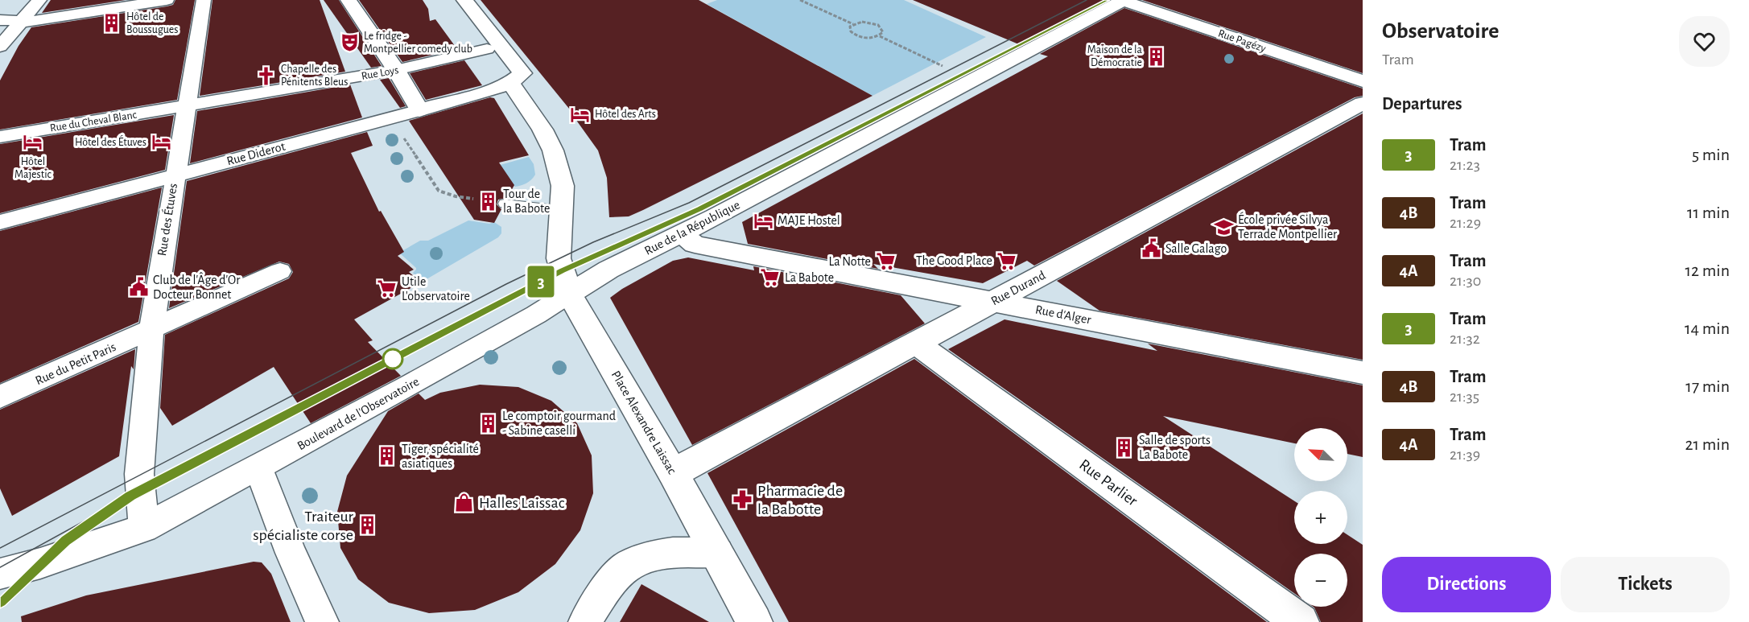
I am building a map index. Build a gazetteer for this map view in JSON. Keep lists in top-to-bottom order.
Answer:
{
  "streets": {
    "street": [
      "Rue Pagézy",
      "Rue Loys",
      "Rue du Cheval Blanc",
      "Rue Diderot",
      "Rue des Étuves",
      "Rue de la République",
      "Rue Durand",
      "Rue d'Alger",
      "Rue du Petit Paris",
      "Boulevard de l'Observatoire",
      "Place Alexandre Laissac",
      "Rue Parlier"
    ]
  },
  "crossings": [
    ["Rue Pagézy", "Rue de la République"],
    ["Rue Loys", "Rue du Cheval Blanc"],
    ["Rue Loys", "Rue des Étuves"],
    ["Rue du Cheval Blanc", "Rue des Étuves"],
    ["Rue Diderot", "Rue des Étuves"],
    ["Rue Diderot", "Place Alexandre Laissac"],
    ["Rue des Étuves", "Rue du Petit Paris"],
    ["Rue des Étuves", "Boulevard de l'Observatoire"],
    ["Rue de la République", "Rue d'Alger"],
    ["Rue de la République", "Boulevard de l'Observatoire"],
    ["Rue de la République", "Place Alexandre Laissac"],
    ["Rue Durand", "Rue d'Alger"],
    ["Rue Durand", "Place Alexandre Laissac"],
    ["Rue Durand", "Rue Parlier"],
    ["Boulevard de l'Observatoire", "Place Alexandre Laissac"]
  ],
  "places": {
    "building": [
      "Hôtel de Boussugues",
      "Maison de la Démocratie",
      "Tour de la Babote",
      "Le comptoir gourmand - Sabine caselli",
      "Salle de sports La Babote",
      "Tiger, spécialité asiatiques",
      "Traiteur spécialiste corse"
    ],
    "theatre": ["Le fridge - Montpellier comedy club"],
    "church": ["Chapelle des Pénitents Bleus"],
    "hotel": [
      "Hôtel des Arts",
      "Hôtel Majestic",
      "Hôtel des Étuves",
      "MAJE Hostel"
    ],
    "school or university": ["École privée Silvya Terrade Montpellier"],
    "public building": ["Salle Galago", "Club de l'Âge d'Or Docteur Bonnet"],
    "supermarket": [
      "The Good Place",
      "La Notte",
      "La Babote",
      "Utile L'observatoire"
    ],
    "pharmacy": ["Pharmacie de la Babotte"],
    "shop": ["Halles Laissac"]
  },
  "lines": ["tram line 3"],
  "north": "top left",
  "page": {
    "on_map": "3",
    "heading": [
      ["Observatoire", "Tram"],
      "Departures"
    ],
    "list": [
      {
        "mark": "3",
        "name": "Tram",
        "note": "21:23",
        "value": "5 min"
      },
      {
        "mark": "4B",
        "name": "Tram",
        "note": "21:29",
        "value": "11 min"
      },
      {
        "mark": "4A",
        "name": "Tram",
        "note": "21:30",
        "value": "12 min"
      },
      {
        "mark": "3",
        "name": "Tram",
        "note": "21:32",
        "value": "14 min"
      },
      {
        "mark": "4B",
        "name": "Tram",
        "note": "21:35",
        "value": "17 min"
      },
      {
        "mark": "4A",
        "name": "Tram",
        "note": "21:39",
        "value": "21 min"
      }
    ],
    "map_buttons": ["+", "−"],
    "buttons": ["Directions", "Tickets"]
  }
}
